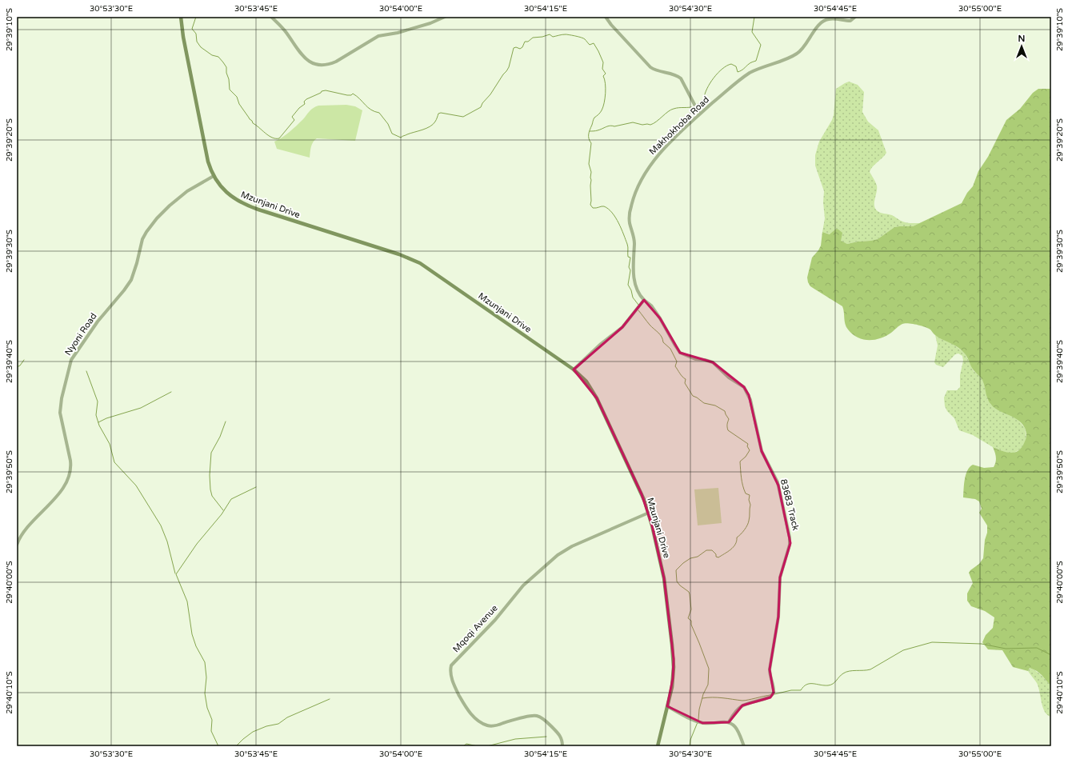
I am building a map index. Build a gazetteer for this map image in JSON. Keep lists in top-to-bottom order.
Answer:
{
  "streets": {
    "main road": ["Mzunjani Drive"],
    "street": [
      "Makhokhoba Road",
      "Nyoni Road",
      "83683 Track",
      "Mqoqi Avenue"
    ]
  },
  "crossings": [
    ["Makhokhoba Road", "83683 Track"],
    ["Mzunjani Drive", "Nyoni Road"],
    ["Mzunjani Drive", "Mqoqi Avenue"]
  ],
  "north": "top",
  "coordinates": [
    "30°53'30\"E",
    "30°53'45\"E",
    "30°54'00\"E",
    "30°54'15\"E",
    "30°54'30\"E",
    "30°54'45\"E",
    "30°55'00\"E",
    "29°39'10\"S",
    "29°39'20\"S",
    "29°39'30\"S",
    "29°39'40\"S",
    "29°39'50\"S",
    "29°40'00\"S",
    "29°40'10\"S"
  ]
}
